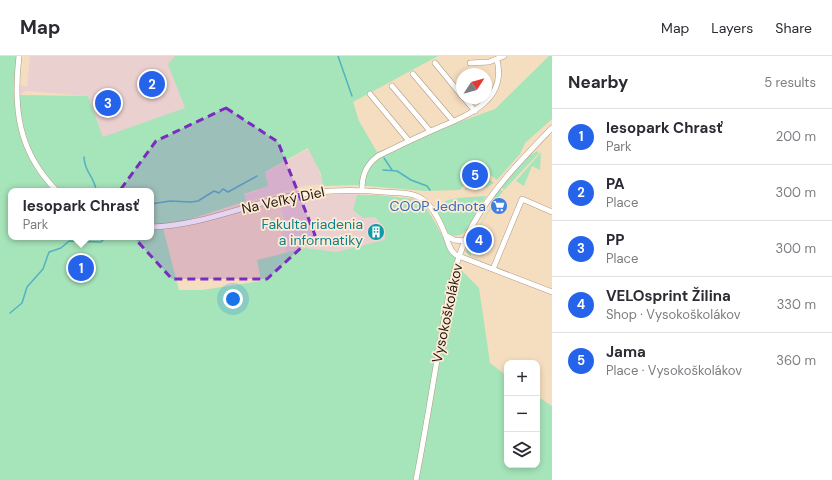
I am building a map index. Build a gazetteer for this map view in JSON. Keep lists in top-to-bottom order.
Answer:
{
  "streets": {
    "street": ["Na Veľký Diel", "Vysokoškolákov"]
  },
  "crossings": [
    ["Na Veľký Diel", "Vysokoškolákov"]
  ],
  "places": {
    "supermarket": ["COOP Jednota"],
    "building": ["Fakulta riadenia a informatiky"]
  },
  "north": "top right",
  "page": {
    "header": "Map",
    "nav": ["Map", "Layers", "Share"],
    "heading": ["Nearby", "5 results"],
    "pins": [
      "2",
      "3",
      "5",
      "4",
      "1"
    ],
    "list": [
      {
        "mark": "1",
        "name": "lesopark Chrasť",
        "note": "Park",
        "value": "200 m"
      },
      {
        "mark": "2",
        "name": "PA",
        "note": "Place",
        "value": "300 m"
      },
      {
        "mark": "3",
        "name": "PP",
        "note": "Place",
        "value": "300 m"
      },
      {
        "mark": "4",
        "name": "VELOsprint Žilina",
        "note": "Shop · Vysokoškolákov",
        "value": "330 m"
      },
      {
        "mark": "5",
        "name": "Jama",
        "note": "Place · Vysokoškolákov",
        "value": "360 m"
      }
    ],
    "popup": ["lesopark Chrasť", "Park"],
    "map_buttons": ["+", "−"]
  }
}
